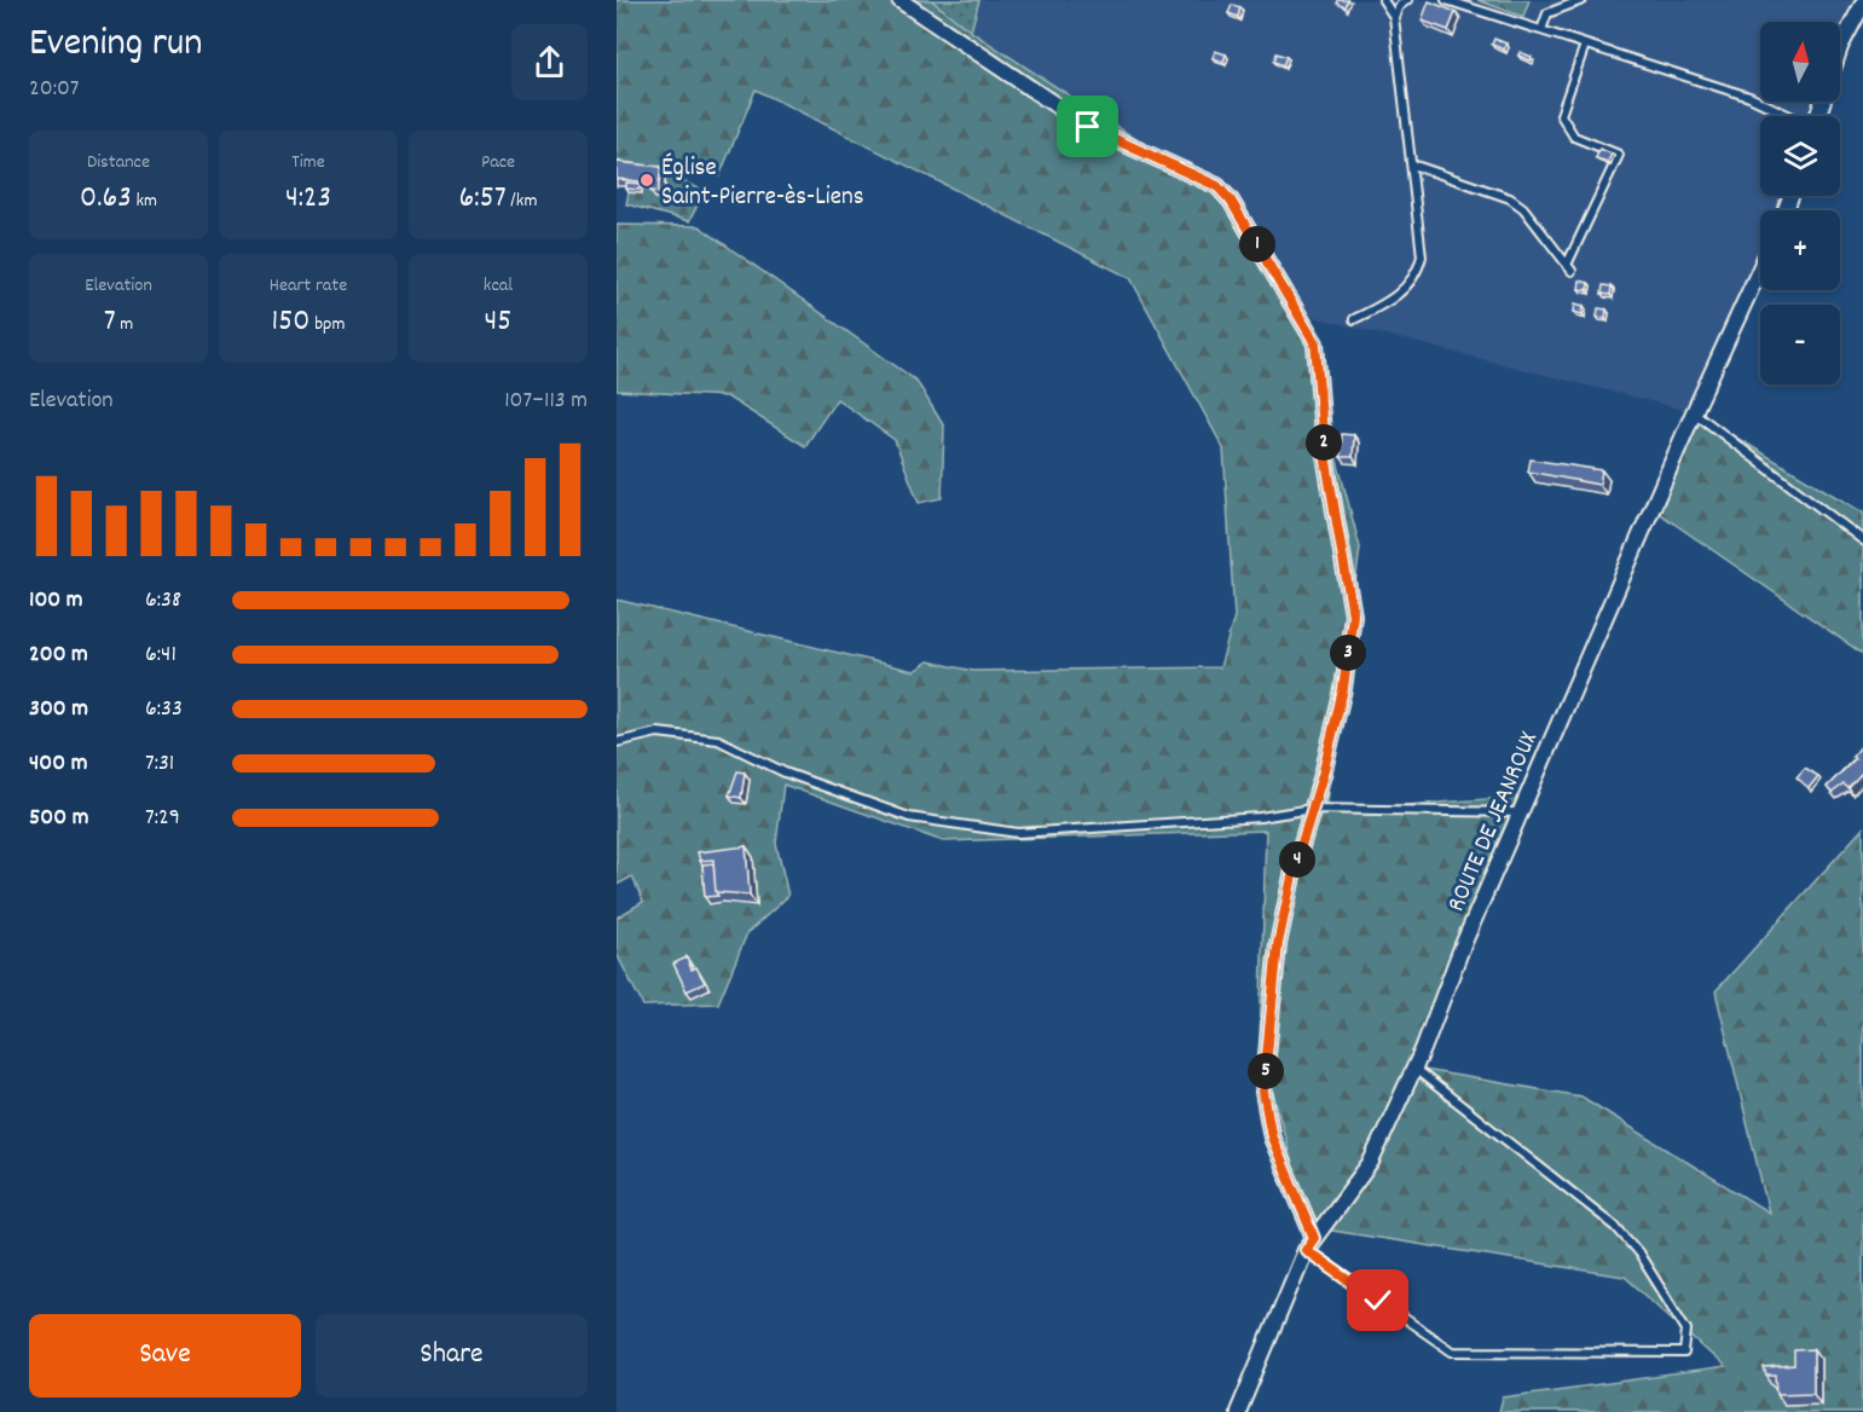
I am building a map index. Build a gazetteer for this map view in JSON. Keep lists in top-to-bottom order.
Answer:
{
  "streets": {
    "street": ["ROUTE DE JEANROUX"]
  },
  "places": ["Église Saint-Pierre-ès-Liens"],
  "north": "top",
  "page": {
    "heading": ["Evening run", "20:07"],
    "map_buttons": ["+", "−"],
    "stats": [
      ["Distance", "0.63 km"],
      ["Time", "4:23"],
      ["Pace", "6:57 /km"],
      ["Elevation", "7 m"],
      ["Heart rate", "150 bpm"],
      ["kcal", "45"]
    ],
    "pins": [
      "1",
      "2",
      "3",
      "4",
      "5"
    ],
    "chart": ["Elevation", "107–113 m"],
    "list": [
      {
        "name": "100 m",
        "note": "6:38"
      },
      {
        "name": "200 m",
        "note": "6:41"
      },
      {
        "name": "300 m",
        "note": "6:33"
      },
      {
        "name": "400 m",
        "note": "7:31"
      },
      {
        "name": "500 m",
        "note": "7:29"
      }
    ],
    "buttons": ["Save", "Share"]
  }
}
